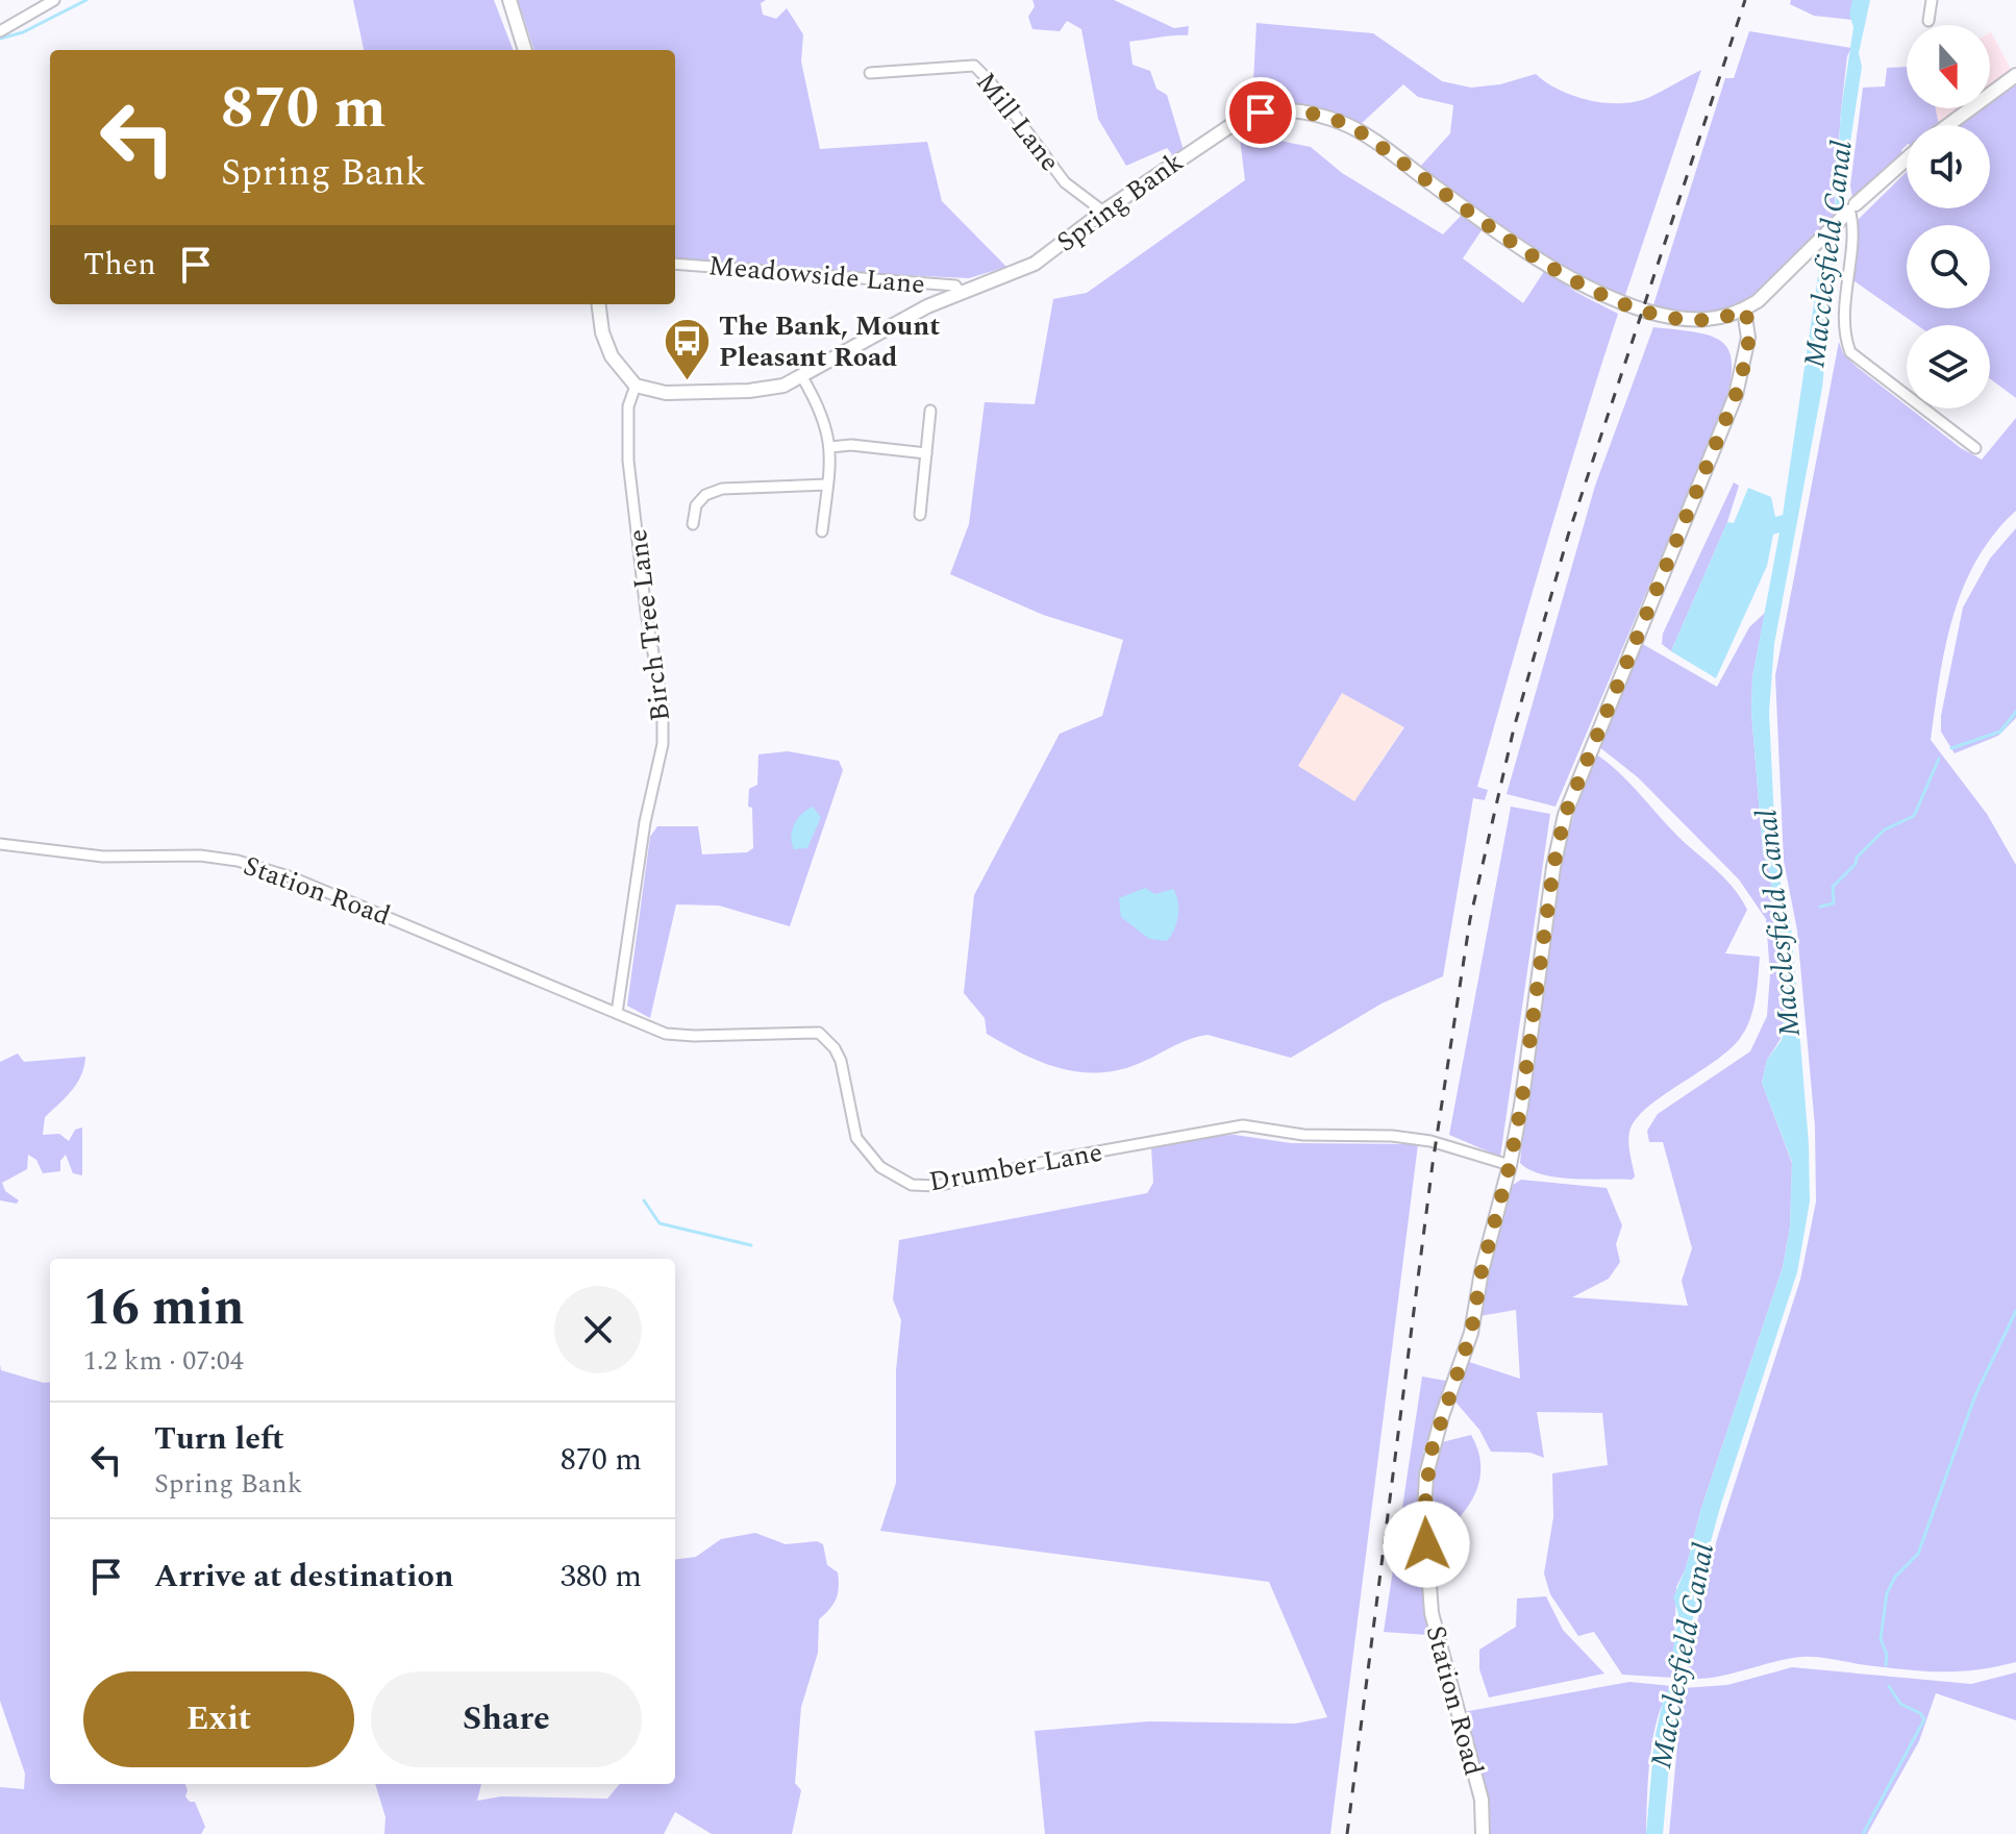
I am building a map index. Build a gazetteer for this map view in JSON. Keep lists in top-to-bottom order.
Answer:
{
  "streets": {
    "street": [
      "Mill Lane",
      "Spring Bank",
      "Meadowside Lane",
      "Birch Tree Lane",
      "Station Road",
      "Drumber Lane"
    ]
  },
  "crossings": [
    ["Mill Lane", "Spring Bank"],
    ["Spring Bank", "Meadowside Lane"],
    ["Spring Bank", "Birch Tree Lane"],
    ["Spring Bank", "Station Road"],
    ["Birch Tree Lane", "Station Road"],
    ["Birch Tree Lane", "Drumber Lane"],
    ["Station Road", "Drumber Lane"]
  ],
  "water": ["Macclesfield Canal"],
  "places": {
    "bus stop": ["The Bank, Mount Pleasant Road"]
  },
  "north": "bottom",
  "page": {
    "turn": ["870 m", "Spring Bank"],
    "then": "Then",
    "heading": ["16 min", "1.2 km · 07:04"],
    "list": [
      {
        "name": "Turn left",
        "note": "Spring Bank",
        "value": "870 m"
      },
      {
        "name": "Arrive at destination",
        "value": "380 m"
      }
    ],
    "buttons": ["Exit", "Share"]
  }
}
